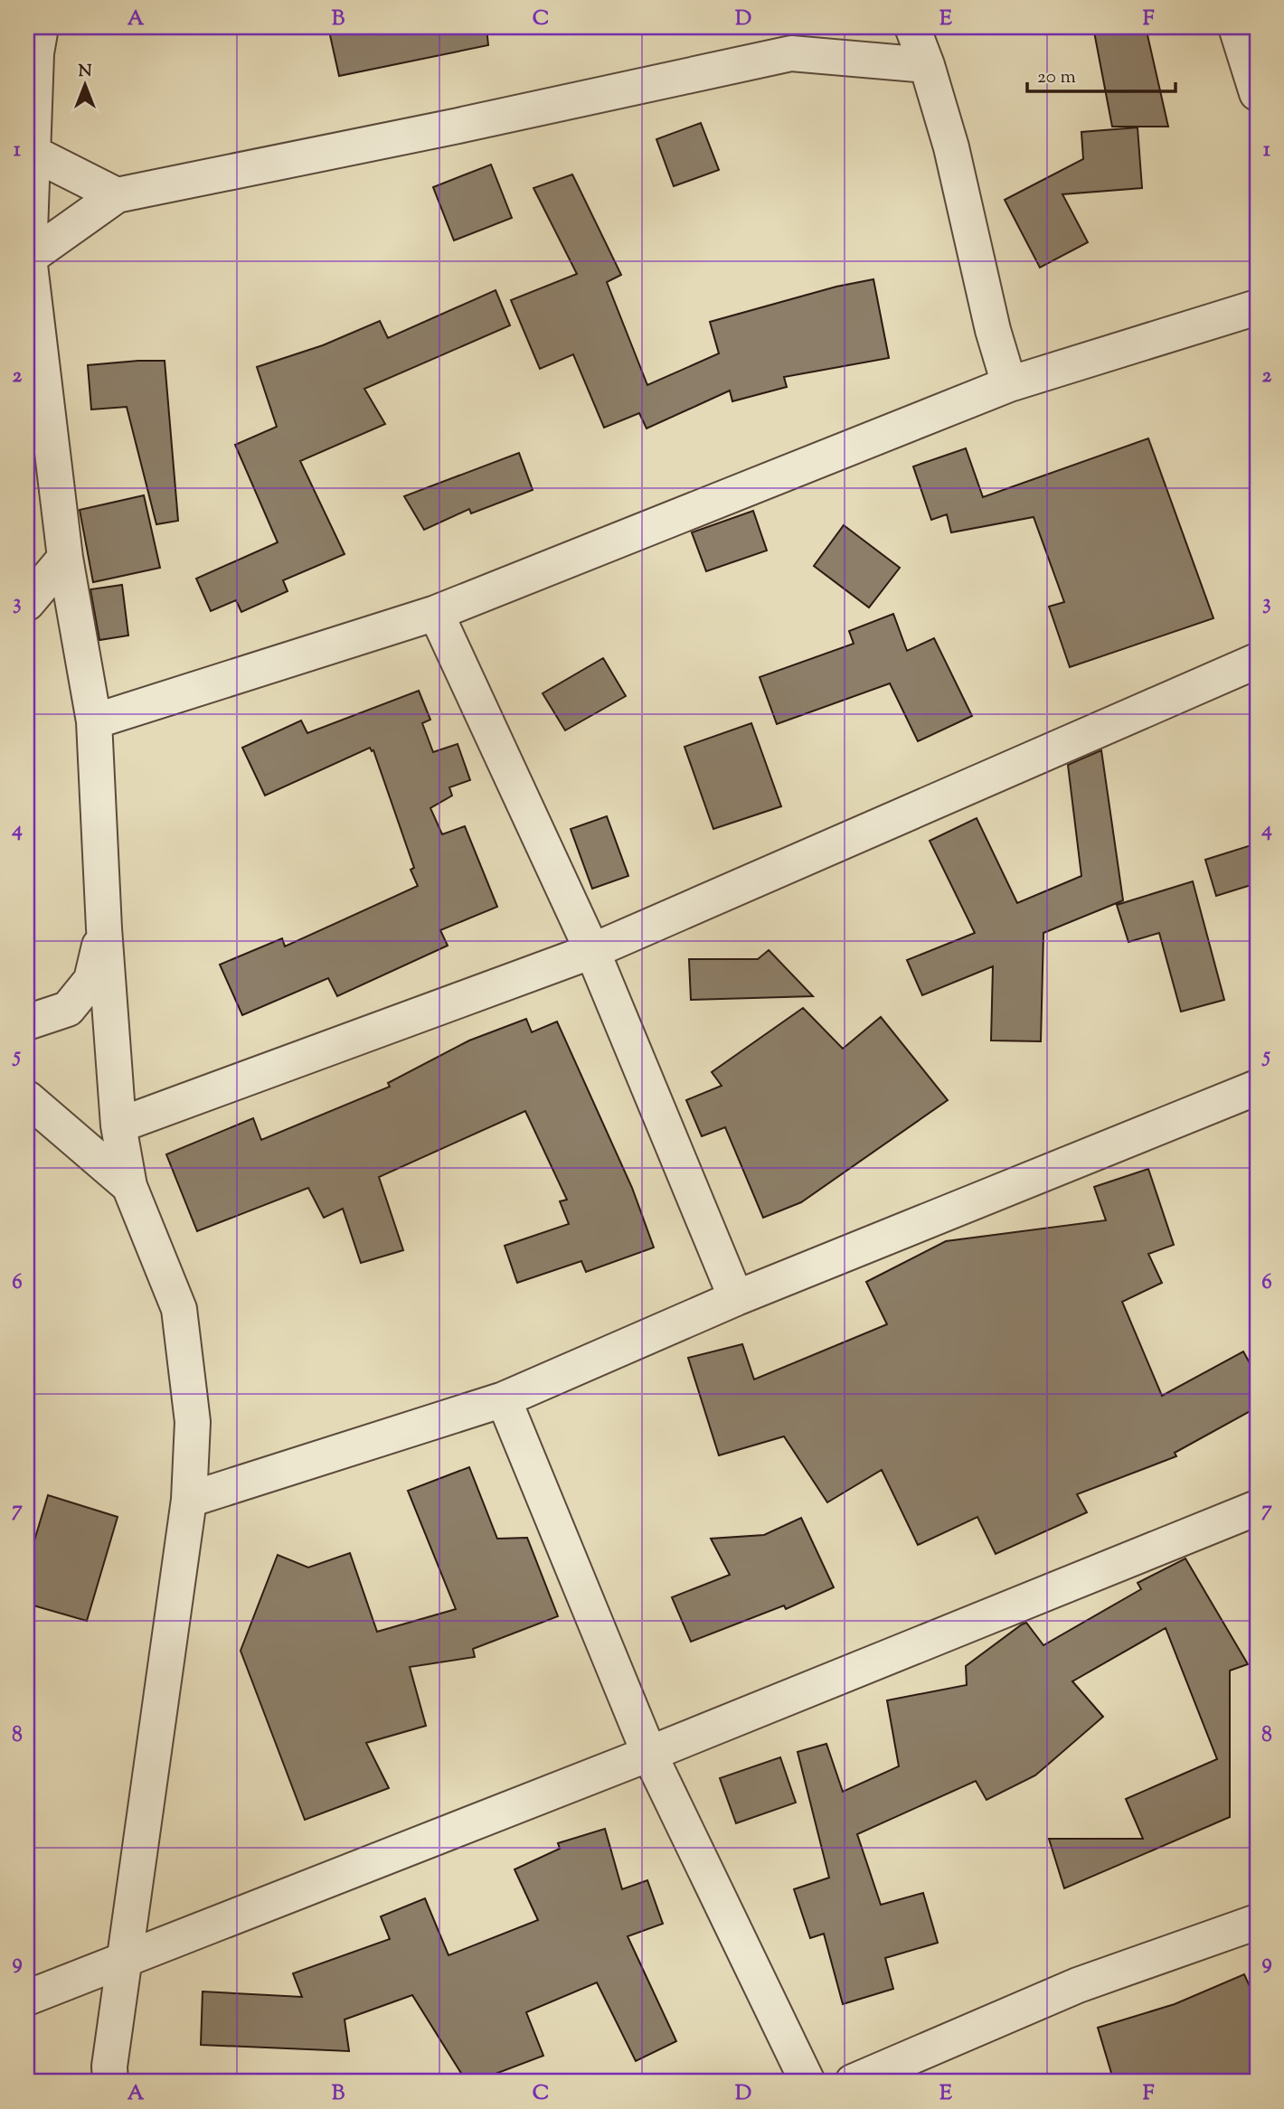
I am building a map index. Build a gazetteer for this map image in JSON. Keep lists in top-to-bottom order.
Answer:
{
  "scale_bar": "20 m",
  "north": "top",
  "grid": {
    "columns": [
      "A",
      "B",
      "C",
      "D",
      "E",
      "F"
    ],
    "rows": [
      "1",
      "2",
      "3",
      "4",
      "5",
      "6",
      "7",
      "8",
      "9"
    ]
  }
}
